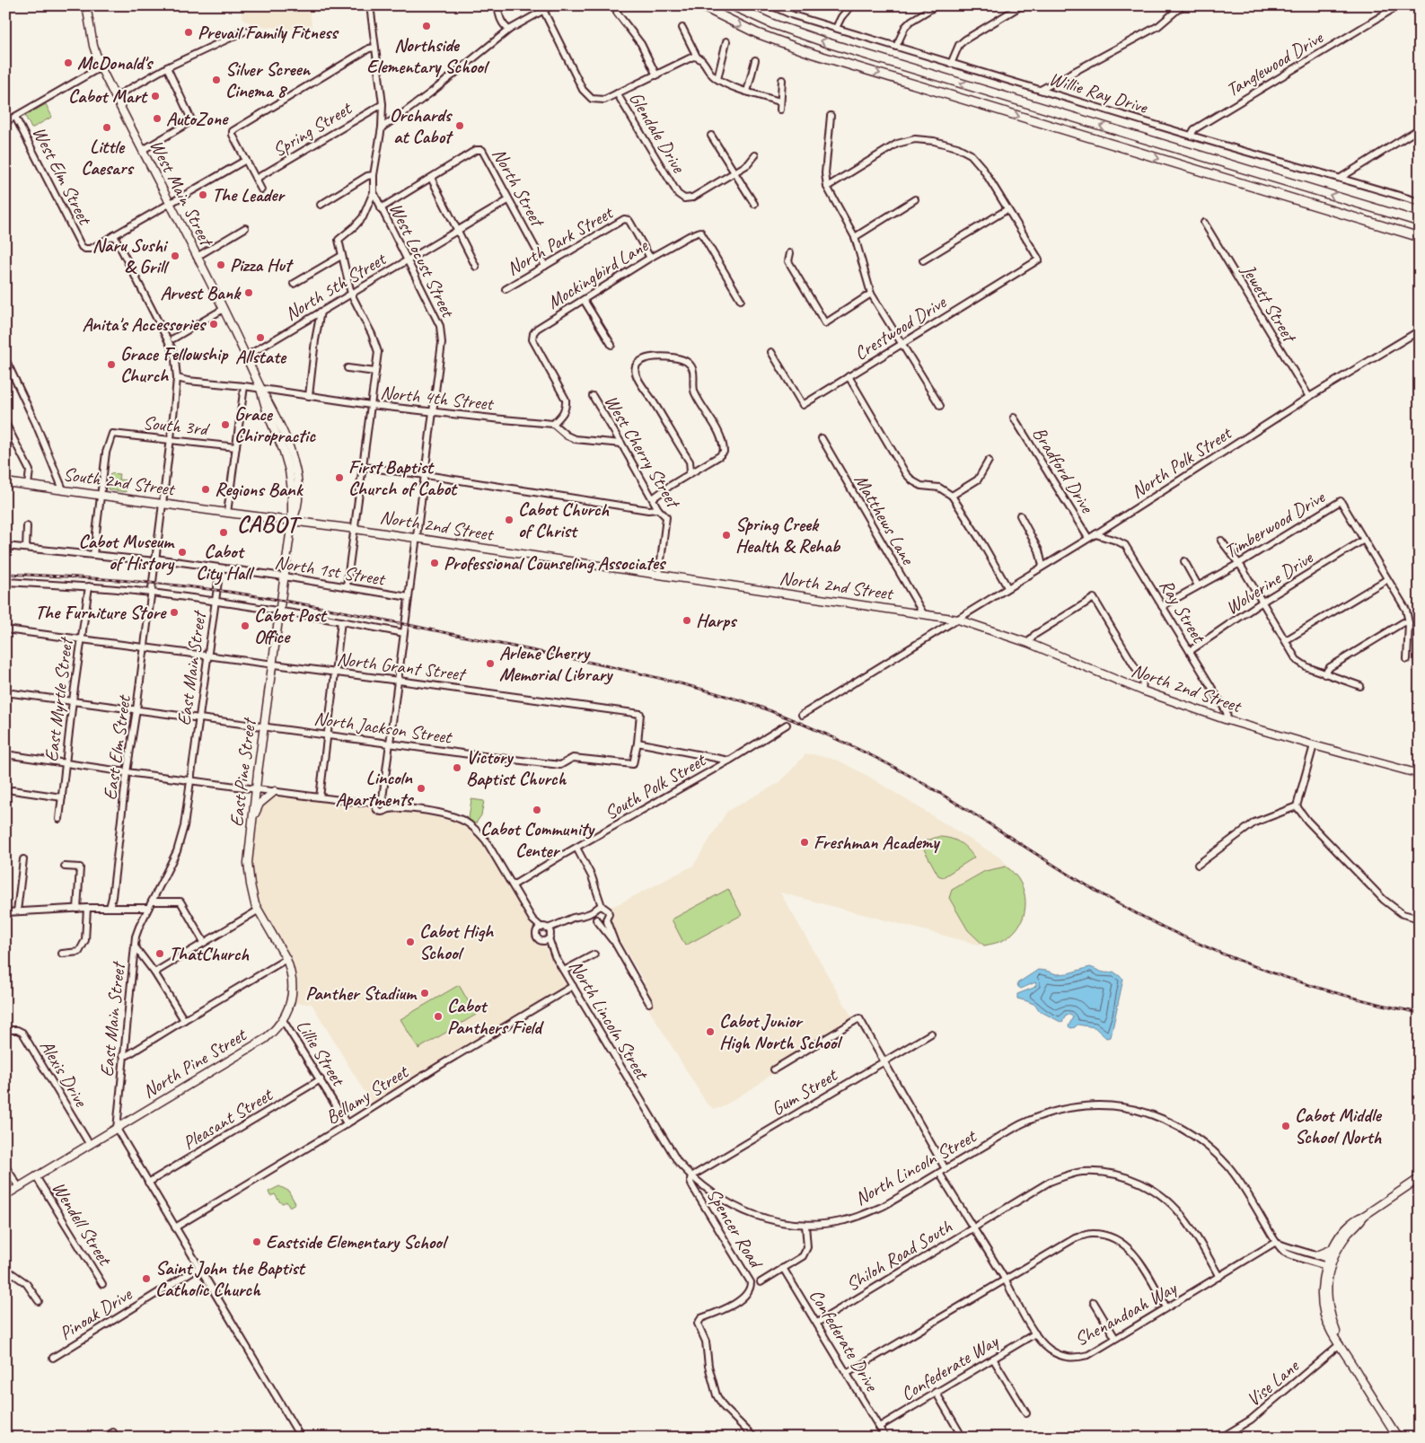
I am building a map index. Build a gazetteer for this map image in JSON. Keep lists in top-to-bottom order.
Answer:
{
  "streets": {
    "main road": [
      "West Main Street",
      "South 2nd Street",
      "North 2nd Street",
      "East Pine Street",
      "North Pine Street"
    ],
    "street": [
      "Tanglewood Drive",
      "Willie Ray Drive",
      "Spring Street",
      "Glendale Drive",
      "West Elm Street",
      "North Street",
      "North Park Street",
      "West Locust Street",
      "Mockingbird Lane",
      "North 5th Street",
      "Jewett Street",
      "Crestwood Drive",
      "North 4th Street",
      "South 3rd",
      "West Cherry Street",
      "North Polk Street",
      "Bradford Drive",
      "Matthews Lane",
      "Timberwood Drive",
      "North 1st Street",
      "Wolverine Drive",
      "Ray Street",
      "North Grant Street",
      "East Main Street",
      "East Myrtle Street",
      "North Jackson Street",
      "East Elm Street",
      "South Polk Street",
      "North Lincoln Street",
      "Lillie Street",
      "Alexis Drive",
      "Gum Street",
      "Bellamy Street",
      "Pleasant Street",
      "Wendell Street",
      "Spencer Road",
      "Shiloh Road South",
      "Pinoak Drive",
      "Shenandoah Way",
      "Confederate Drive",
      "Confederate Way",
      "Vise Lane"
    ]
  },
  "crossings": [
    ["Tanglewood Drive", "Willie Ray Drive"],
    ["Spring Street", "West Locust Street"],
    ["West Elm Street", "North 4th Street"],
    ["West Elm Street", "South 3rd"],
    ["West Elm Street", "South 2nd Street"],
    ["West Elm Street", "North 1st Street"],
    ["West Elm Street", "East Elm Street"],
    ["North Street", "North Park Street"],
    ["North Street", "North 5th Street"],
    ["West Main Street", "North 5th Street"],
    ["West Main Street", "North 4th Street"],
    ["West Main Street", "North 2nd Street"],
    ["West Main Street", "East Pine Street"],
    ["North Park Street", "Mockingbird Lane"],
    ["West Locust Street", "North 5th Street"],
    ["West Locust Street", "North 4th Street"],
    ["West Locust Street", "North 2nd Street"],
    ["West Locust Street", "North 1st Street"],
    ["West Locust Street", "North Grant Street"],
    ["West Locust Street", "North Jackson Street"],
    ["Mockingbird Lane", "North 4th Street"],
    ["Jewett Street", "North Polk Street"],
    ["South 3rd", "South 2nd Street"],
    ["West Cherry Street", "North 2nd Street"],
    ["North Polk Street", "Bradford Drive"],
    ["North Polk Street", "North 2nd Street"],
    ["North Polk Street", "Ray Street"],
    ["South 2nd Street", "North 2nd Street"],
    ["Matthews Lane", "North 2nd Street"],
    ["Timberwood Drive", "Wolverine Drive"],
    ["Timberwood Drive", "Ray Street"],
    ["North 2nd Street", "Ray Street"],
    ["North 2nd Street", "East Pine Street"],
    ["North 1st Street", "East Main Street"],
    ["North 1st Street", "East Pine Street"],
    ["Wolverine Drive", "Ray Street"],
    ["North Grant Street", "East Main Street"],
    ["North Grant Street", "East Myrtle Street"],
    ["North Grant Street", "North Jackson Street"],
    ["North Grant Street", "East Elm Street"],
    ["North Grant Street", "East Pine Street"],
    ["East Main Street", "North Jackson Street"],
    ["East Main Street", "North Pine Street"],
    ["East Myrtle Street", "North Jackson Street"],
    ["North Jackson Street", "East Elm Street"],
    ["North Jackson Street", "East Pine Street"],
    ["East Pine Street", "Lillie Street"],
    ["East Pine Street", "North Pine Street"],
    ["North Lincoln Street", "Gum Street"],
    ["North Lincoln Street", "Bellamy Street"],
    ["North Lincoln Street", "Spencer Road"],
    ["North Lincoln Street", "Shenandoah Way"],
    ["Lillie Street", "North Pine Street"],
    ["Lillie Street", "Bellamy Street"],
    ["Lillie Street", "Pleasant Street"],
    ["North Pine Street", "Alexis Drive"],
    ["North Pine Street", "Wendell Street"],
    ["Gum Street", "Spencer Road"],
    ["Shiloh Road South", "Shenandoah Way"],
    ["Shiloh Road South", "Confederate Drive"],
    ["Shenandoah Way", "Confederate Way"],
    ["Confederate Drive", "Confederate Way"]
  ],
  "districts": ["CABOT"],
  "places": [
    "Northside Elementary School",
    "Prevail Family Fitness",
    "McDonald's",
    "Silver Screen Cinema 8",
    "Cabot Mart",
    "AutoZone",
    "Orchards at Cabot",
    "Little Caesars",
    "The Leader",
    "Naru Sushi & Grill",
    "Pizza Hut",
    "Arvest Bank",
    "Anita's Accessories",
    "Allstate",
    "Grace Fellowship Church",
    "Grace Chiropractic",
    "First Baptist Church of Cabot",
    "Regions Bank",
    "Cabot Church of Christ",
    "Cabot City Hall",
    "Spring Creek Health & Rehab",
    "Cabot Museum of History",
    "Professional Counseling Associates",
    "The Furniture Store",
    "Harps",
    "Cabot Post Office",
    "Arlene Cherry Memorial Library",
    "Victory Baptist Church",
    "Lincoln Apartments",
    "Cabot Community Center",
    "Freshman Academy",
    "Cabot High School",
    "ThatChurch",
    "Panther Stadium",
    "Cabot Panthers Field",
    "Cabot Junior High North School",
    "Cabot Middle School North",
    "Eastside Elementary School",
    "Saint John the Baptist Catholic Church"
  ]
}
